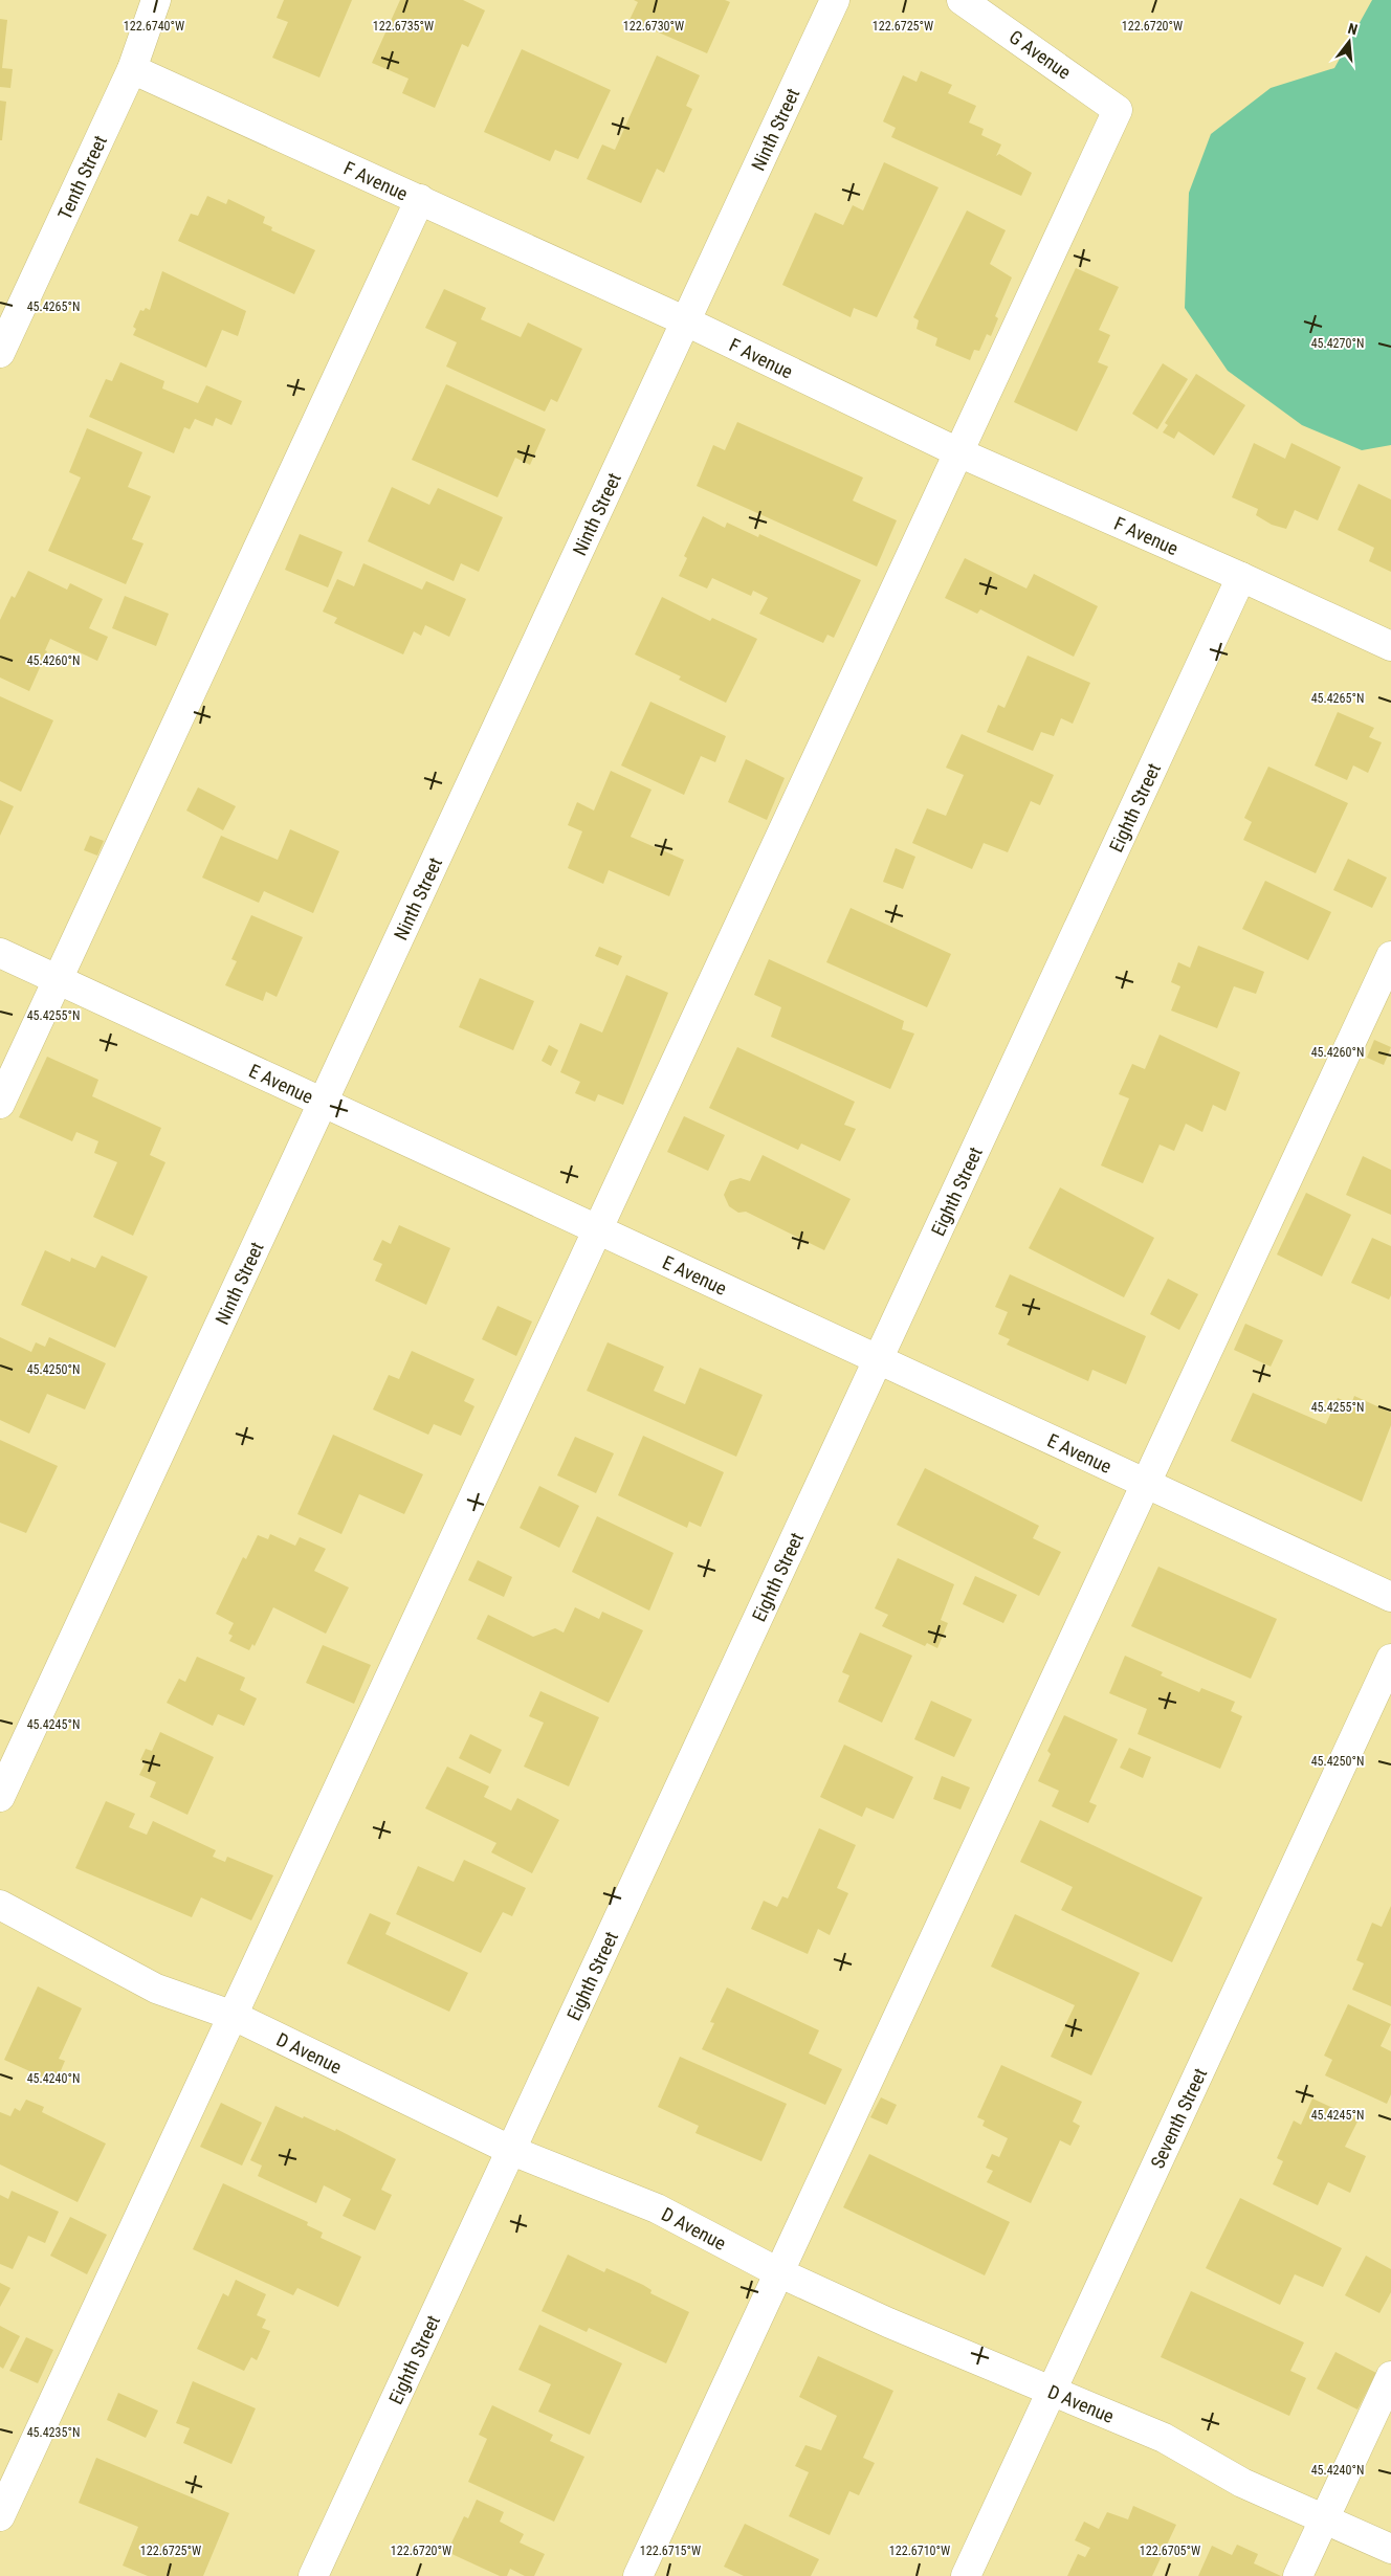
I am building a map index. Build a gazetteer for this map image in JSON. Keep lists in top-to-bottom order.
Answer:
{
  "streets": {
    "street": [
      "G Avenue",
      "Ninth Street",
      "Tenth Street",
      "F Avenue",
      "Eighth Street",
      "E Avenue",
      "D Avenue",
      "Seventh Street"
    ]
  },
  "crossings": [
    ["G Avenue", "F Avenue"],
    ["Ninth Street", "F Avenue"],
    ["Ninth Street", "E Avenue"],
    ["Tenth Street", "F Avenue"],
    ["F Avenue", "Eighth Street"],
    ["Eighth Street", "E Avenue"],
    ["Eighth Street", "D Avenue"],
    ["D Avenue", "Seventh Street"]
  ],
  "north": "top",
  "coordinates": [
    "122.6740°W",
    "122.6735°W",
    "122.6730°W",
    "122.6725°W",
    "122.6720°W",
    "45.4265°N",
    "45.4270°N",
    "45.4260°N",
    "45.4255°N",
    "45.4250°N",
    "45.4245°N",
    "45.4240°N",
    "45.4235°N",
    "122.6715°W",
    "122.6710°W",
    "122.6705°W"
  ]
}
